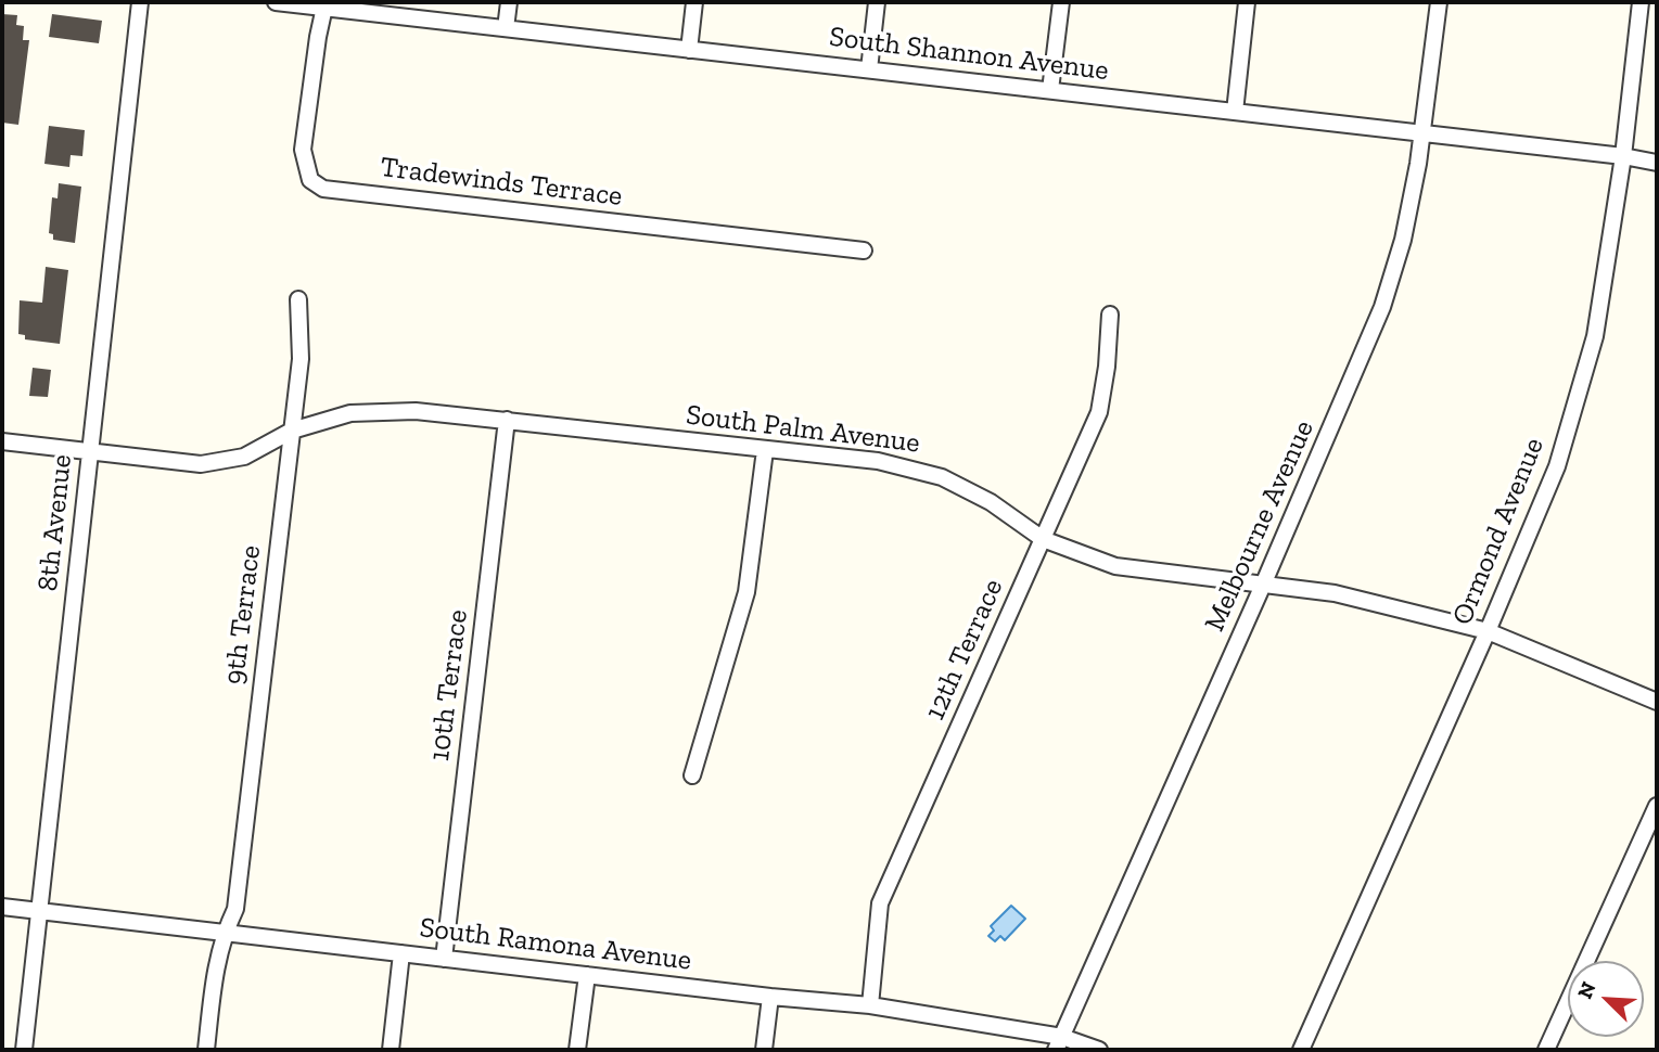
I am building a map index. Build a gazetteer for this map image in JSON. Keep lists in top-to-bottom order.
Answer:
{
  "streets": {
    "street": [
      "South Shannon Avenue",
      "Tradewinds Terrace",
      "South Palm Avenue",
      "8th Avenue",
      "Melbourne Avenue",
      "Ormond Avenue",
      "9th Terrace",
      "12th Terrace",
      "10th Terrace",
      "South Ramona Avenue"
    ]
  },
  "crossings": [
    ["South Shannon Avenue", "Tradewinds Terrace"],
    ["South Shannon Avenue", "Melbourne Avenue"],
    ["South Shannon Avenue", "Ormond Avenue"],
    ["South Palm Avenue", "8th Avenue"],
    ["South Palm Avenue", "Melbourne Avenue"],
    ["South Palm Avenue", "Ormond Avenue"],
    ["South Palm Avenue", "9th Terrace"],
    ["South Palm Avenue", "12th Terrace"],
    ["South Palm Avenue", "10th Terrace"],
    ["8th Avenue", "South Ramona Avenue"],
    ["Melbourne Avenue", "South Ramona Avenue"],
    ["9th Terrace", "South Ramona Avenue"],
    ["12th Terrace", "South Ramona Avenue"],
    ["10th Terrace", "South Ramona Avenue"]
  ],
  "north": "top left"
}
